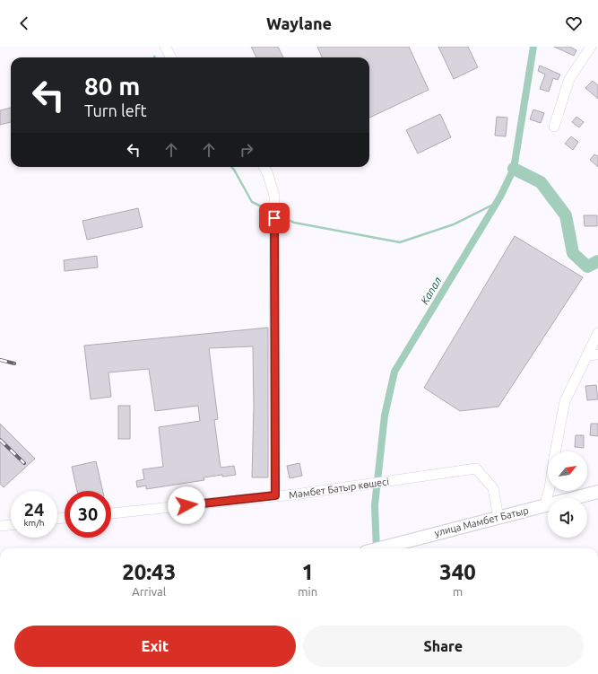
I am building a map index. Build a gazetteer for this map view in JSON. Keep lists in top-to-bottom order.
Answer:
{
  "streets": {
    "main road": ["улица Мамбет Батыр"],
    "street": ["Мәмбет Батыр көшесі"]
  },
  "crossings": [
    ["Мәмбет Батыр көшесі", "улица Мамбет Батыр"]
  ],
  "water": ["Капал"],
  "north": "top right",
  "page": {
    "header": "Waylane",
    "turn": ["80 m", "Turn left"],
    "speed": "24 km/h",
    "limit": "30",
    "eta": [
      "20:43",
      "Arrival",
      "1",
      "min",
      "340",
      "m"
    ],
    "buttons": ["Exit", "Share"]
  }
}
